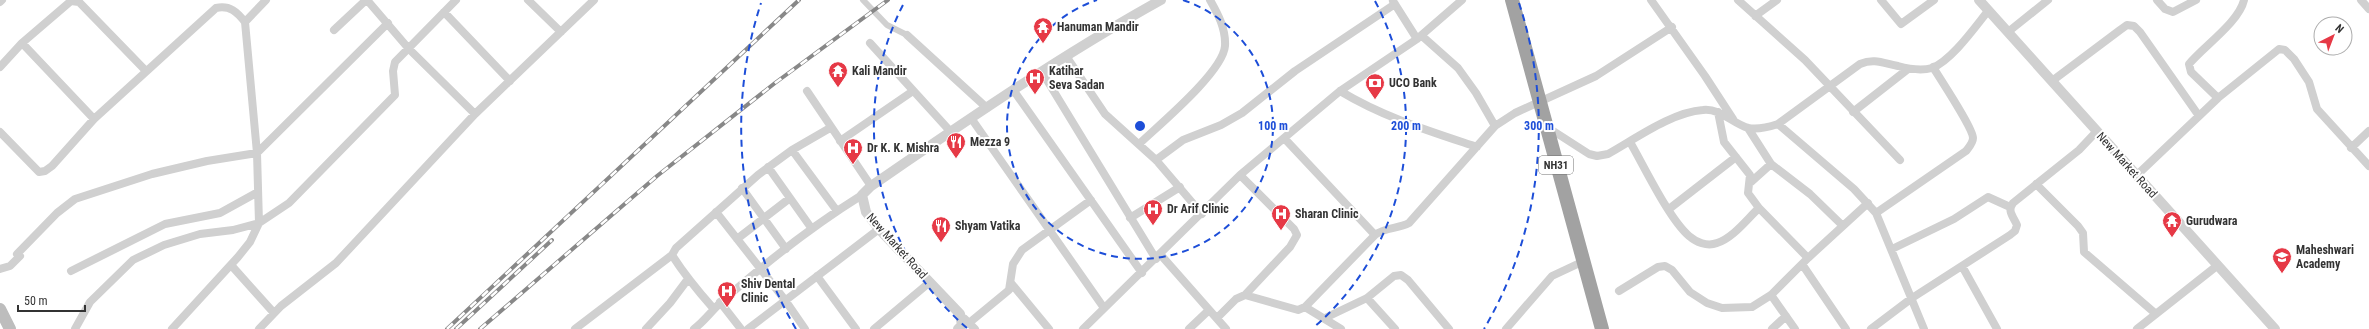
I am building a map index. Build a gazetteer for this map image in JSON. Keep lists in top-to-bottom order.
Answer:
{
  "streets": {
    "highway": ["NH31"],
    "street": ["New Market Road"]
  },
  "places": {
    "temple": ["Hanuman Mandir", "Kali Mandir", "Gurudwara"],
    "hospital": [
      "Katihar Seva Sadan",
      "Dr K. K. Mishra",
      "Dr Arif Clinic",
      "Sharan Clinic",
      "Shiv Dental Clinic"
    ],
    "bank": ["UCO Bank"],
    "restaurant": ["Mezza 9", "Shyam Vatika"],
    "school or university": ["Maheshwari Academy"]
  },
  "scale_bar": "50 m",
  "north": "top right",
  "rings": ["100 m", "200 m", "300 m"]
}
